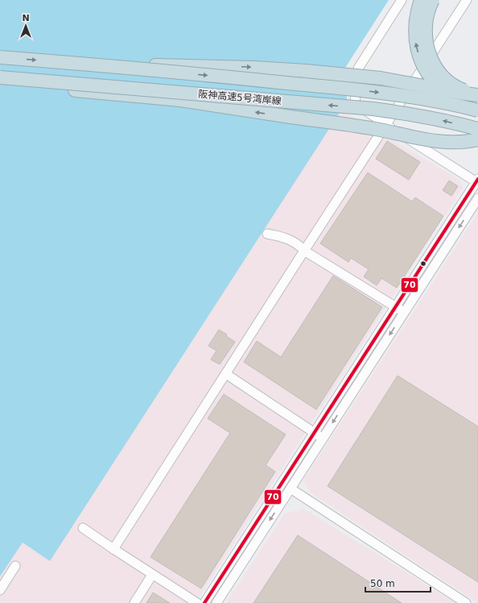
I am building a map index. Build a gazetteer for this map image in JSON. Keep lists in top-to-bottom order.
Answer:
{
  "streets": {
    "highway": ["阪神高速5号湾岸線"]
  },
  "lines": ["transit line 70"],
  "scale_bar": "50 m",
  "north": "top"
}
